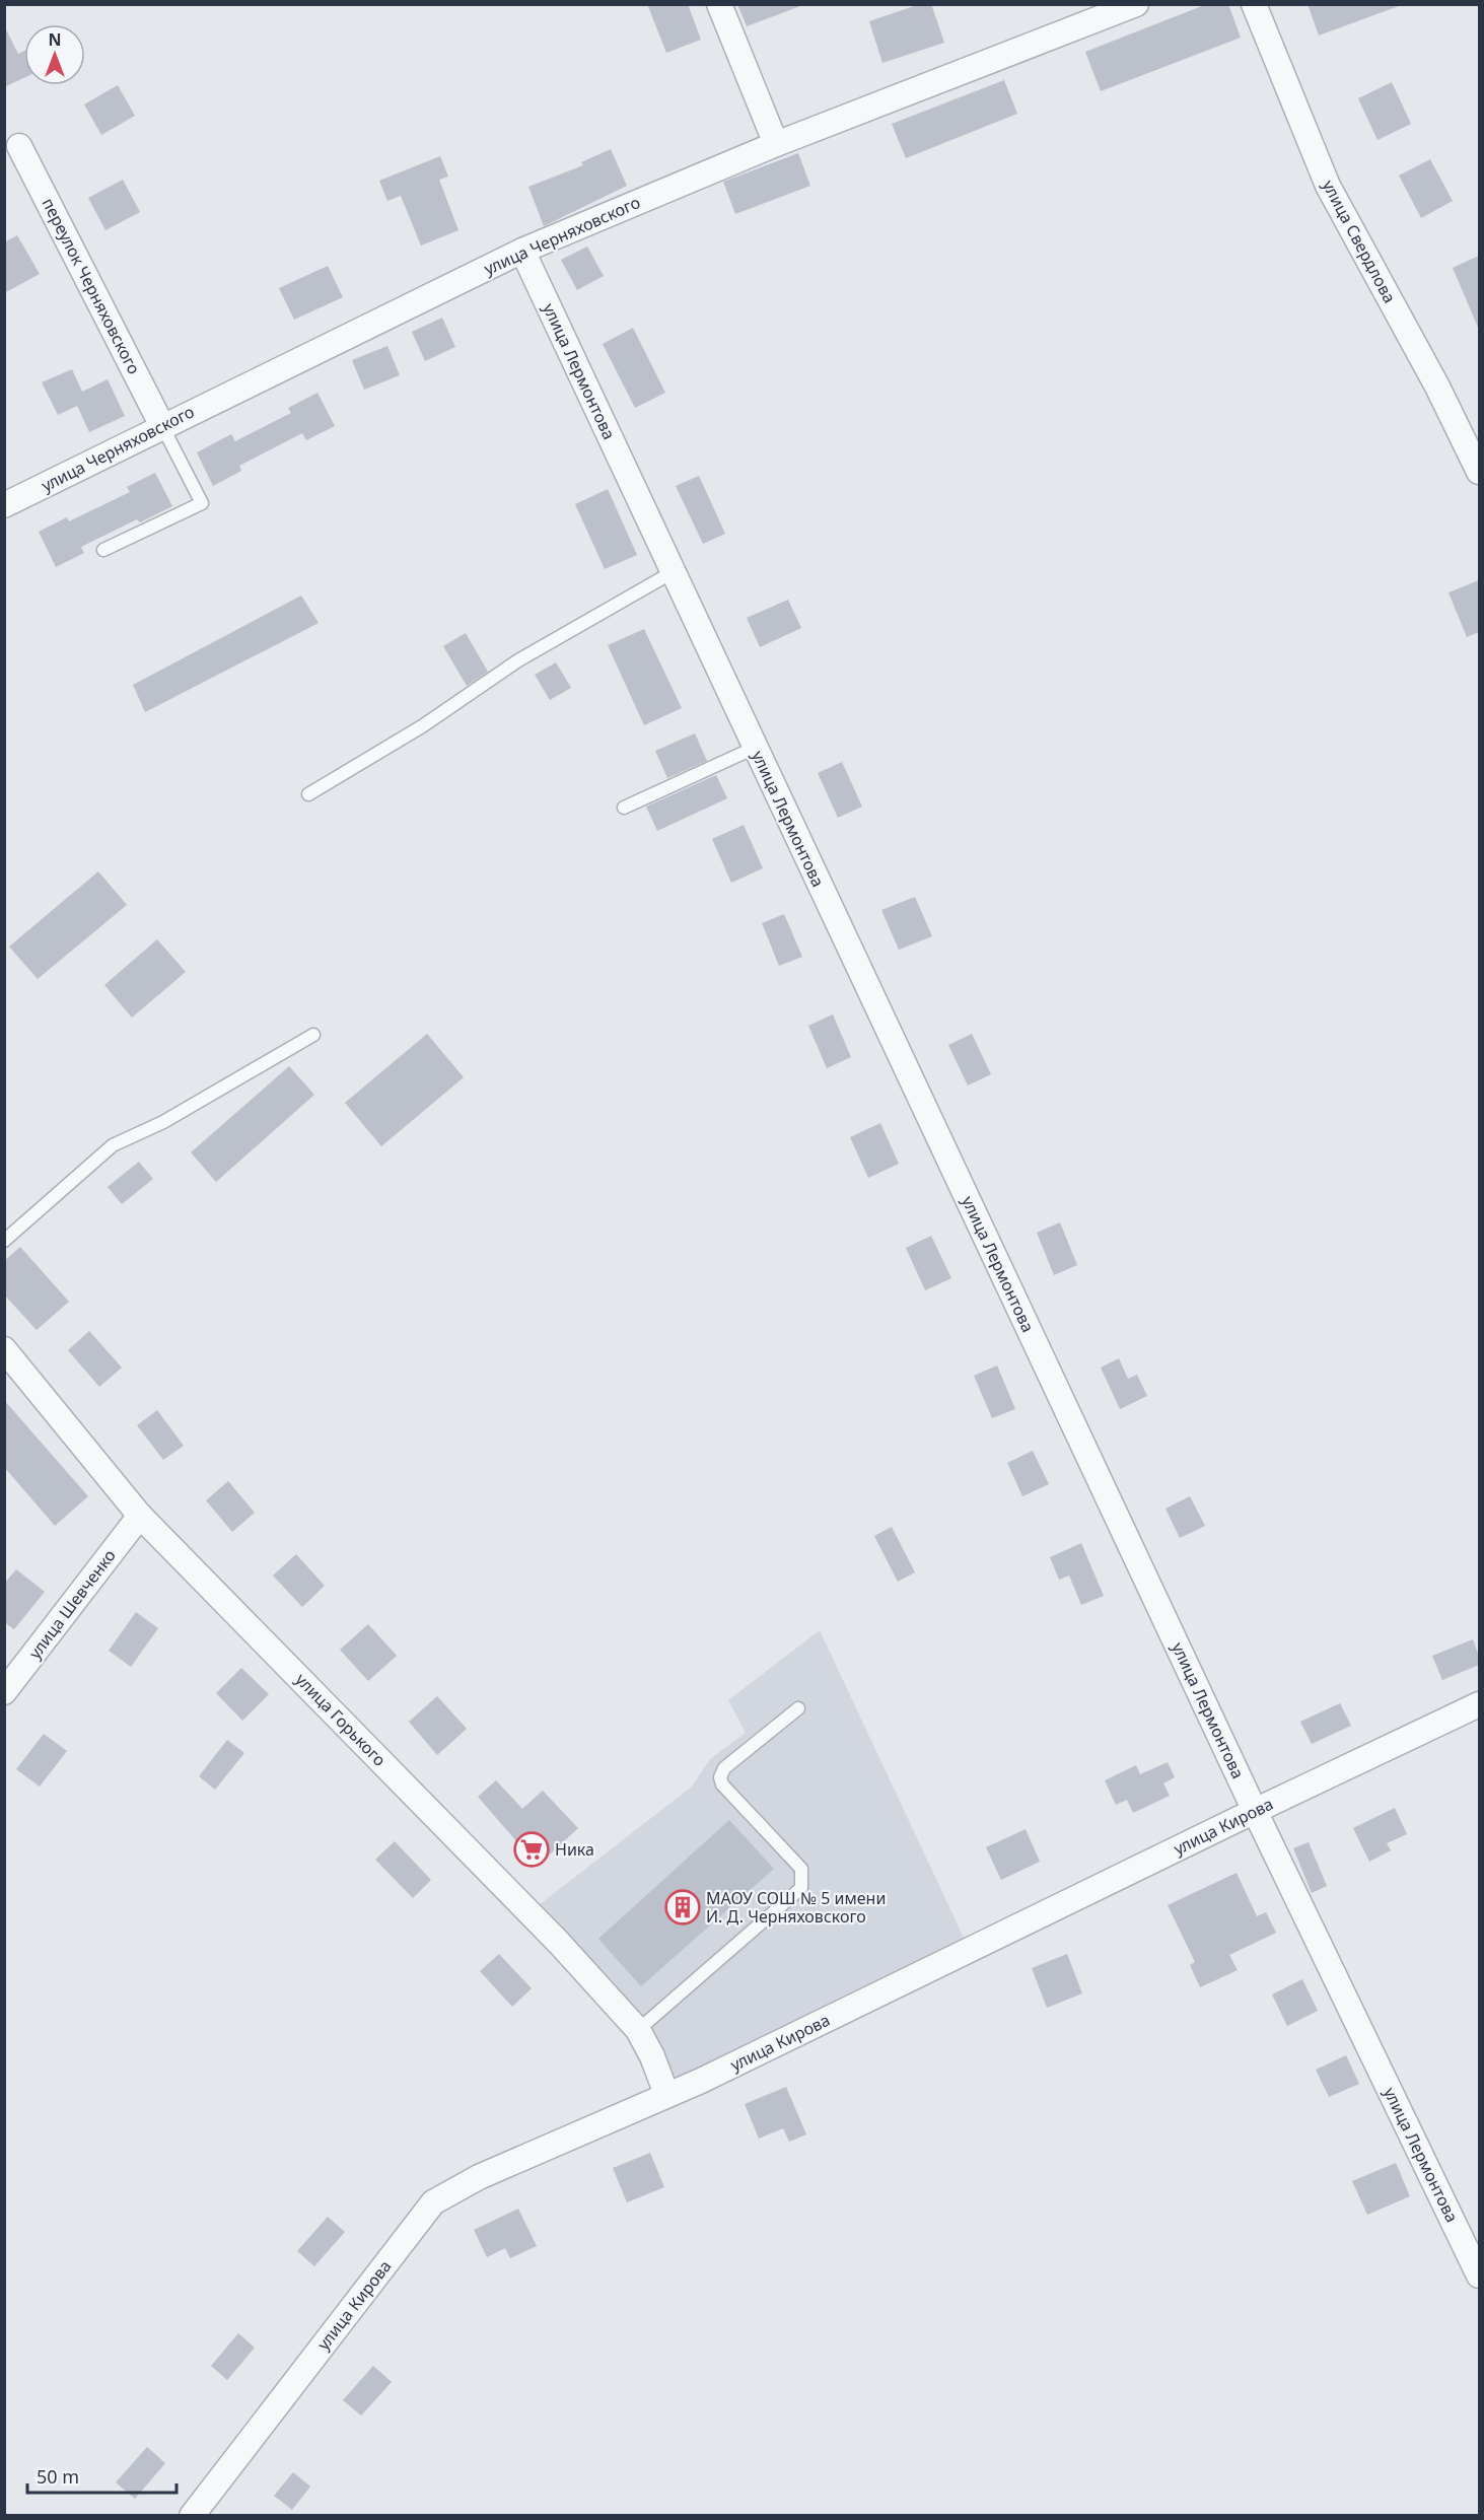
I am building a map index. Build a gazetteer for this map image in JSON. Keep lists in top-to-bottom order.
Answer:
{
  "streets": {
    "street": [
      "улица Черняховского",
      "улица Свердлова",
      "переулок Черняховского",
      "улица Лермонтова",
      "улица Шевченко",
      "улица Горького",
      "улица Кирова"
    ]
  },
  "crossings": [
    ["улица Черняховского", "переулок Черняховского"],
    ["улица Черняховского", "улица Лермонтова"],
    ["улица Лермонтова", "улица Кирова"],
    ["улица Шевченко", "улица Горького"],
    ["улица Горького", "улица Кирова"]
  ],
  "places": {
    "supermarket": ["Ника"],
    "building": ["МАОУ СОШ № 5 имени И. Д. Черняховского"]
  },
  "scale_bar": "50 m",
  "north": "top"
}
